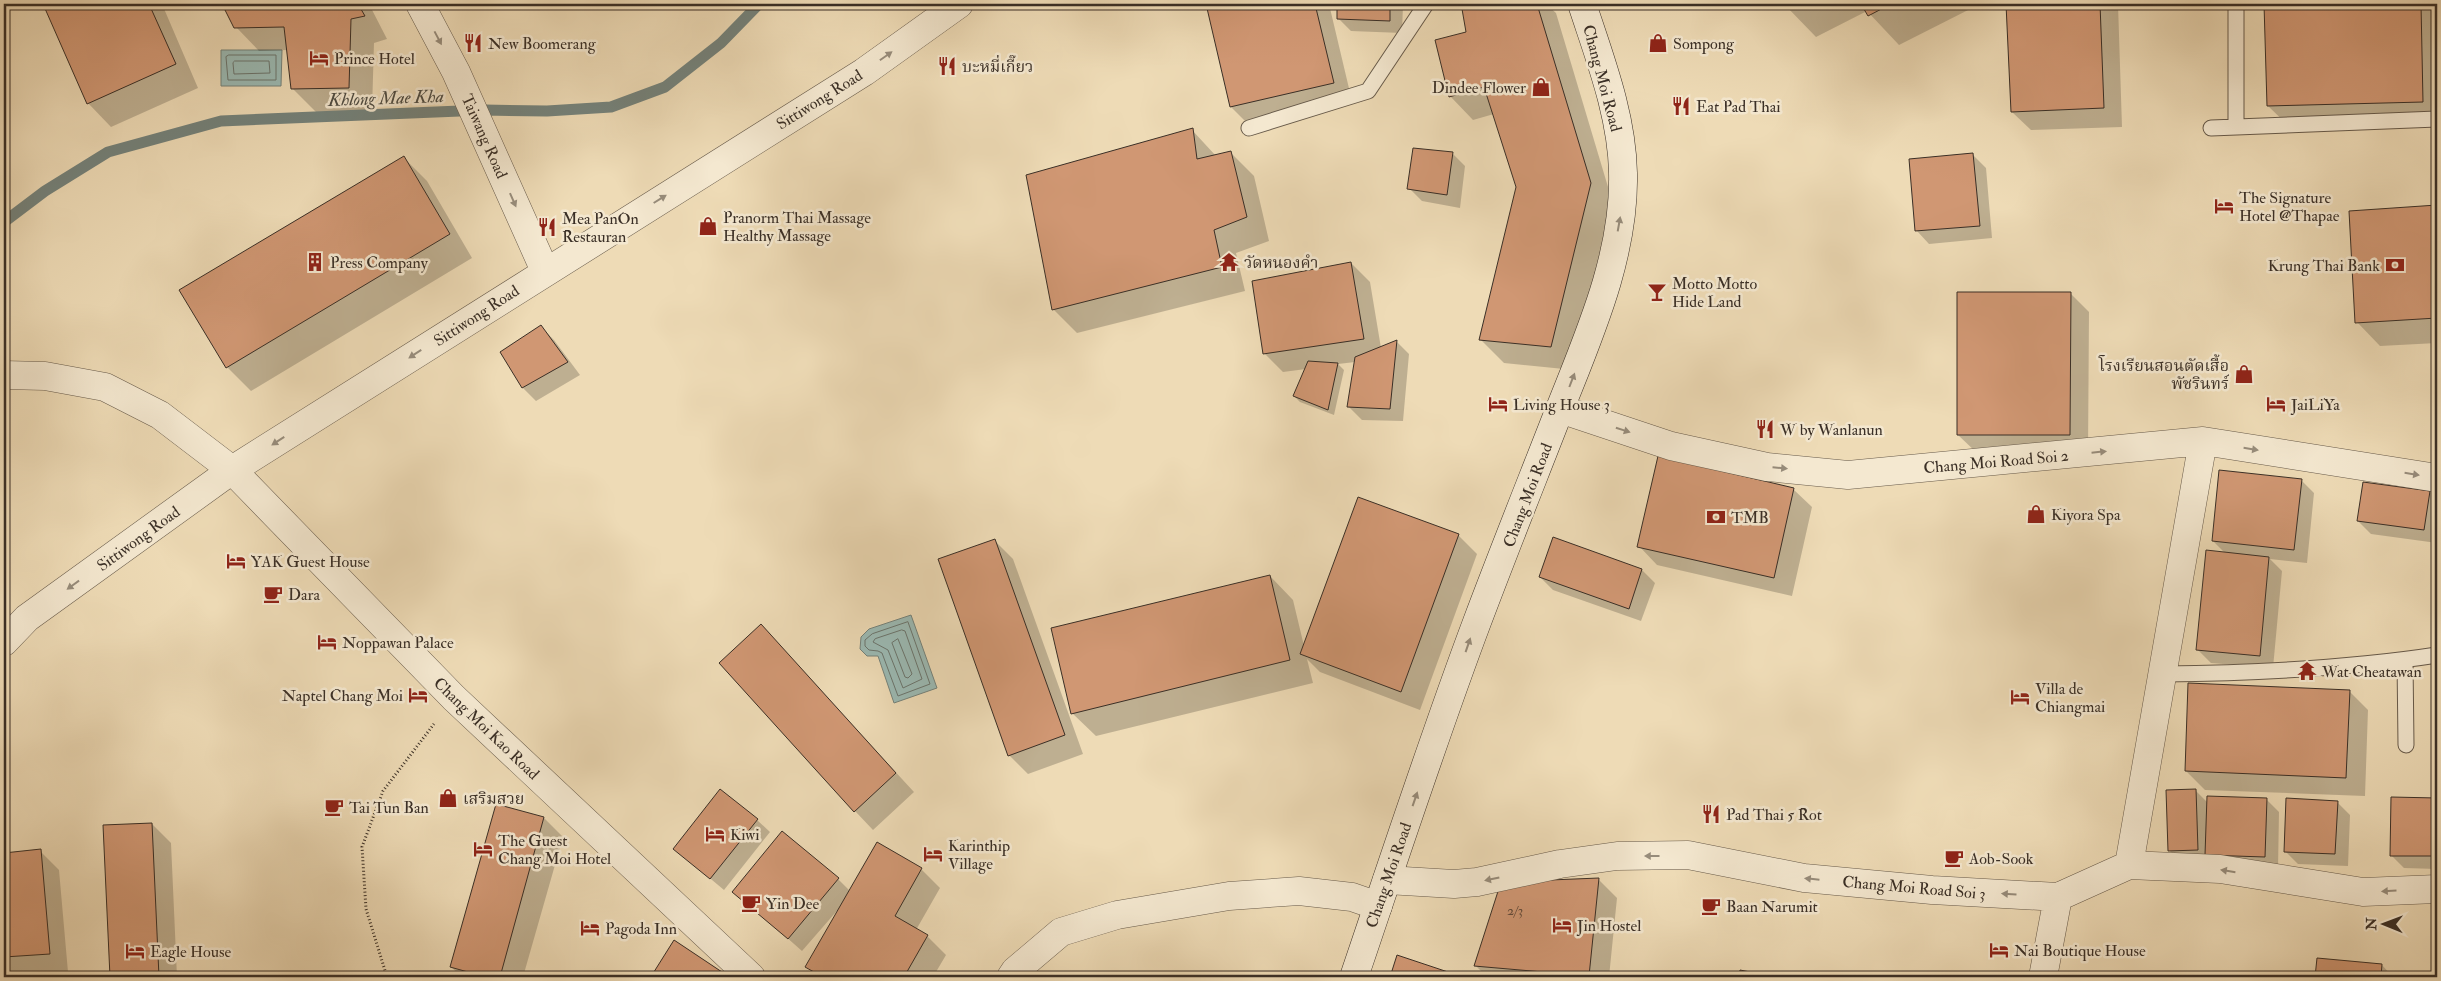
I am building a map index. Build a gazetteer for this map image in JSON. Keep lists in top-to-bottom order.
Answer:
{
  "streets": {
    "street": [
      "Chang Moi Road",
      "Sittiwong Road",
      "Taiwang Road",
      "Chang Moi Road Soi 2",
      "Chang Moi Kao Road",
      "Chang Moi Road Soi 3"
    ]
  },
  "crossings": [
    ["Chang Moi Road", "Chang Moi Road Soi 2"],
    ["Chang Moi Road", "Chang Moi Road Soi 3"],
    ["Sittiwong Road", "Taiwang Road"],
    ["Sittiwong Road", "Chang Moi Kao Road"]
  ],
  "one_way": [
    "Chang Moi Road",
    "Taiwang Road",
    "Chang Moi Road Soi 2",
    "Chang Moi Road Soi 3"
  ],
  "water": ["Khlong Mae Kha"],
  "places": {
    "restaurant": [
      "New Boomerang",
      "บะหมี่เกี๊ยว",
      "Eat Pad Thai",
      "Mea PanOn Restauran",
      "W by Wanlanun",
      "Pad Thai 5 Rot"
    ],
    "shop": [
      "Sompong",
      "Dindee Flower",
      "Pranorm Thai Massage Healthy Massage",
      "โรงเรียนสอนตัดเสื้อ พัชรินทร์",
      "Kiyora Spa",
      "เสริมสวย"
    ],
    "hotel": [
      "Prince Hotel",
      "The Signature Hotel @Thapae",
      "Living House 3",
      "JaiLiYa",
      "YAK Guest House",
      "Noppawan Palace",
      "Naptel Chang Moi",
      "Villa de Chiangmai",
      "Kiwi",
      "The Guest Chang Moi Hotel",
      "Karinthip Village",
      "Jin Hostel",
      "Pagoda Inn",
      "Nai Boutique House",
      "Eagle House"
    ],
    "building": ["Press Company"],
    "temple": ["วัดหนองคำ", "Wat Cheatawan"],
    "bank": ["Krung Thai Bank", "TMB"],
    "bar": ["Motto Motto Hide Land"],
    "cafe": [
      "Dara",
      "Tai Tun Ban",
      "Aob-Sook",
      "Yin Dee",
      "Baan Narumit"
    ]
  },
  "house_numbers": ["2/3"],
  "north": "left"
}
